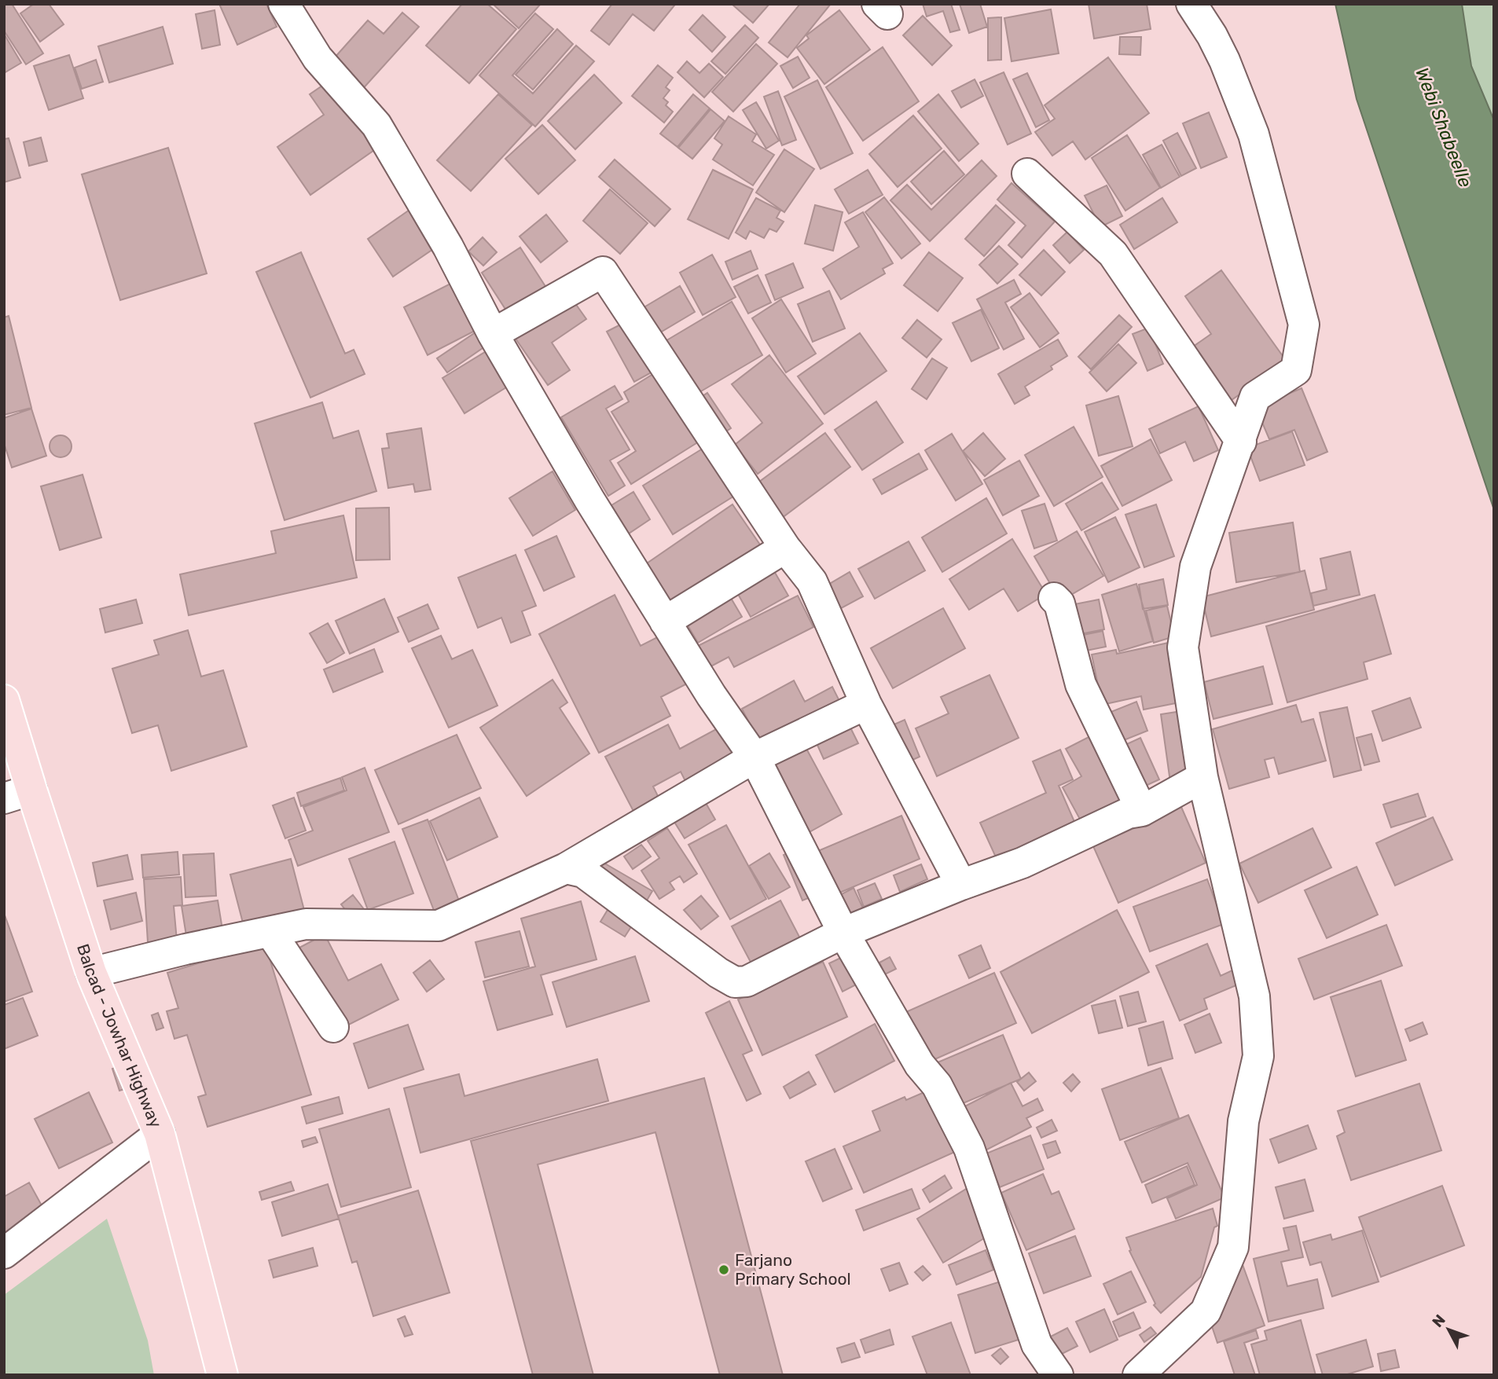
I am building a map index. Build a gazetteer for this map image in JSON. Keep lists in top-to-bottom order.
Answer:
{
  "streets": {
    "main road": ["Balcad - Jowhar Highway"]
  },
  "water": ["Webi Shabeelle"],
  "places": ["Farjano Primary School"],
  "north": "top left"
}
